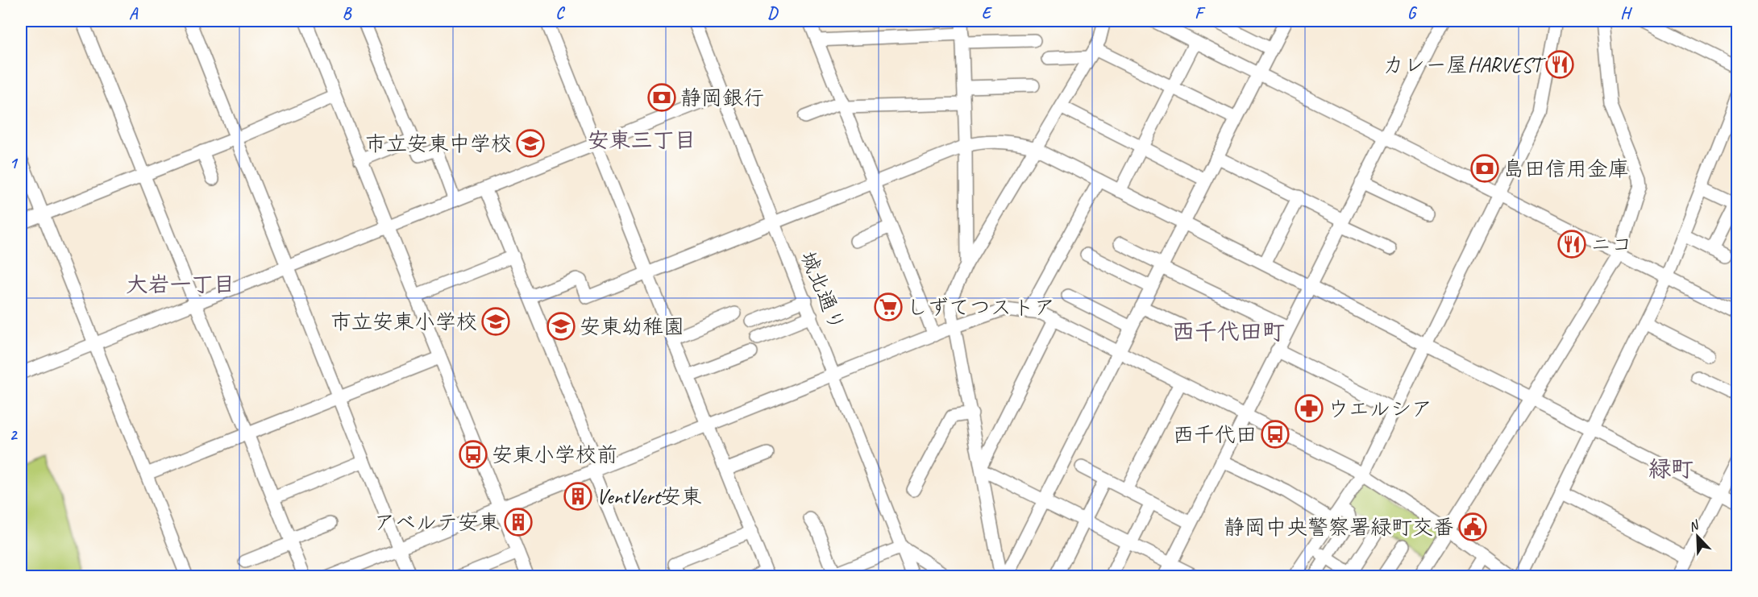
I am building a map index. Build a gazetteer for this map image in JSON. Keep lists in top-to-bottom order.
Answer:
{
  "streets": {
    "street": ["城北通り"]
  },
  "districts": [
    "安東三丁目",
    "大岩一丁目",
    "西千代田町",
    "緑町"
  ],
  "places": {
    "restaurant": ["カレー屋HARVEST", "ニコ"],
    "bank": ["静岡銀行", "島田信用金庫"],
    "school or university": ["市立安東中学校", "市立安東小学校", "安東幼稚園"],
    "supermarket": ["しずてつストア"],
    "pharmacy": ["ウエルシア"],
    "bus stop": ["西千代田", "安東小学校前"],
    "building": ["VentVert安東", "アベルテ安東"],
    "public building": ["静岡中央警察署緑町交番"]
  },
  "north": "top left",
  "grid": {
    "columns": [
      "A",
      "B",
      "C",
      "D",
      "E",
      "F",
      "G",
      "H"
    ],
    "rows": ["1", "2"]
  }
}
